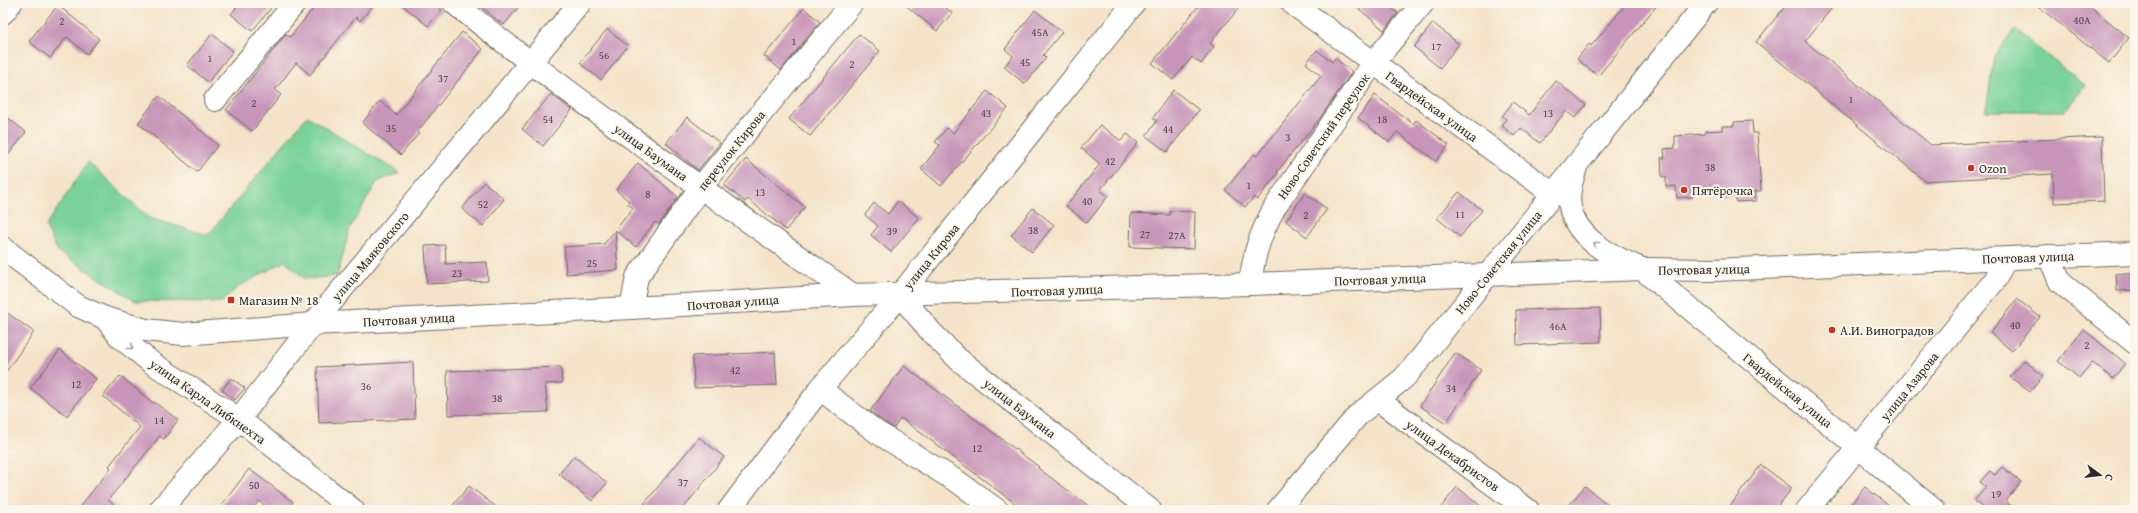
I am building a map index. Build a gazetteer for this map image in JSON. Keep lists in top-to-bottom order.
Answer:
{
  "streets": {
    "street": [
      "Гвардейская улица",
      "Ново-Советский переулок",
      "переулок Кирова",
      "улица Баумана",
      "улица Маяковского",
      "улица Кирова",
      "Почтовая улица",
      "Ново-Советская улица",
      "улица Азарова",
      "улица Карла Либкнехта",
      "улица Декабристов"
    ]
  },
  "crossings": [
    ["Гвардейская улица", "Ново-Советский переулок"],
    ["Гвардейская улица", "Почтовая улица"],
    ["Гвардейская улица", "Ново-Советская улица"],
    ["Гвардейская улица", "улица Азарова"],
    ["Ново-Советский переулок", "Почтовая улица"],
    ["переулок Кирова", "улица Баумана"],
    ["переулок Кирова", "Почтовая улица"],
    ["улица Баумана", "улица Маяковского"],
    ["улица Баумана", "улица Кирова"],
    ["улица Баумана", "Почтовая улица"],
    ["улица Маяковского", "Почтовая улица"],
    ["улица Маяковского", "улица Карла Либкнехта"],
    ["улица Кирова", "Почтовая улица"],
    ["Почтовая улица", "Ново-Советская улица"],
    ["Почтовая улица", "улица Азарова"],
    ["Почтовая улица", "улица Карла Либкнехта"],
    ["Ново-Советская улица", "улица Декабристов"]
  ],
  "one_way": ["улица Карла Либкнехта"],
  "places": {
    "other": ["Ozon", "Пятёрочка", "А.И. Виноградов"],
    "transit": ["Магазин № 18"]
  },
  "house_numbers": [
    "40А",
    "2",
    "45А",
    "1",
    "17",
    "56",
    "1",
    "45",
    "2",
    "37",
    "1",
    "2",
    "43",
    "13",
    "54",
    "18",
    "35",
    "44",
    "3",
    "42",
    "38",
    "1",
    "13",
    "8",
    "40",
    "52",
    "11",
    "2",
    "38",
    "39",
    "27",
    "27А",
    "25",
    "23",
    "40",
    "46А",
    "2",
    "42",
    "12",
    "36",
    "34",
    "38",
    "14",
    "12",
    "37",
    "50",
    "19"
  ],
  "north": "right"
}
